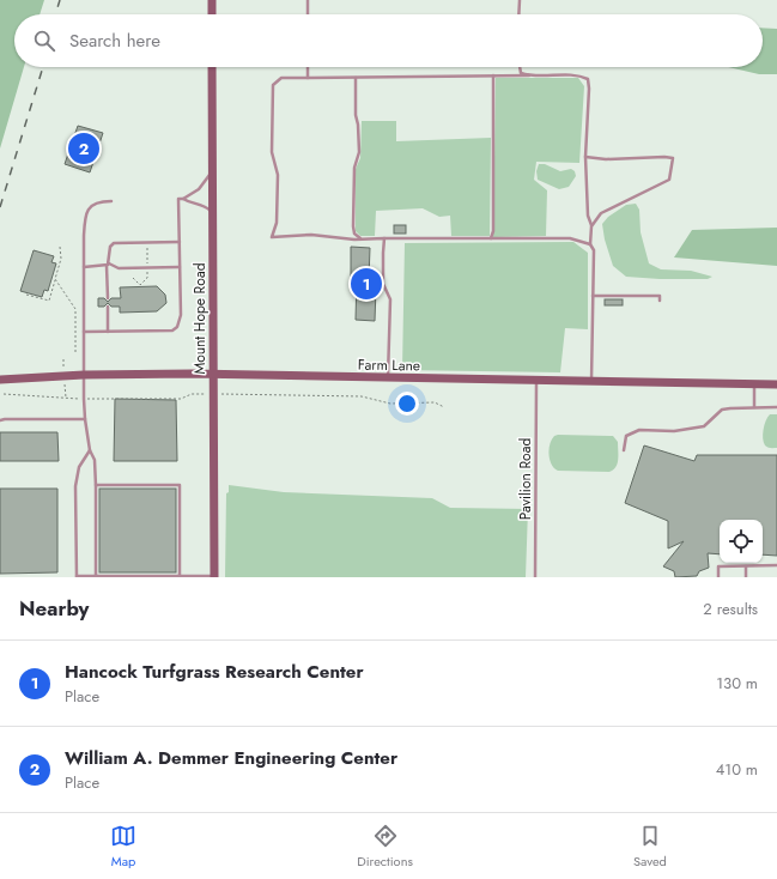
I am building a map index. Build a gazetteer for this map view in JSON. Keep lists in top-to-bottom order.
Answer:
{
  "streets": {
    "street": ["Mount Hope Road", "Farm Lane"],
    "lane": ["Pavilion Road"]
  },
  "crossings": [
    ["Mount Hope Road", "Farm Lane"],
    ["Farm Lane", "Pavilion Road"]
  ],
  "page": {
    "search": "Search here",
    "pins": ["2", "1"],
    "heading": ["Nearby", "2 results"],
    "list": [
      {
        "mark": "1",
        "name": "Hancock Turfgrass Research Center",
        "note": "Place",
        "value": "130 m"
      },
      {
        "mark": "2",
        "name": "William A. Demmer Engineering Center",
        "note": "Place",
        "value": "410 m"
      }
    ],
    "nav": ["Map", "Directions", "Saved"]
  }
}
